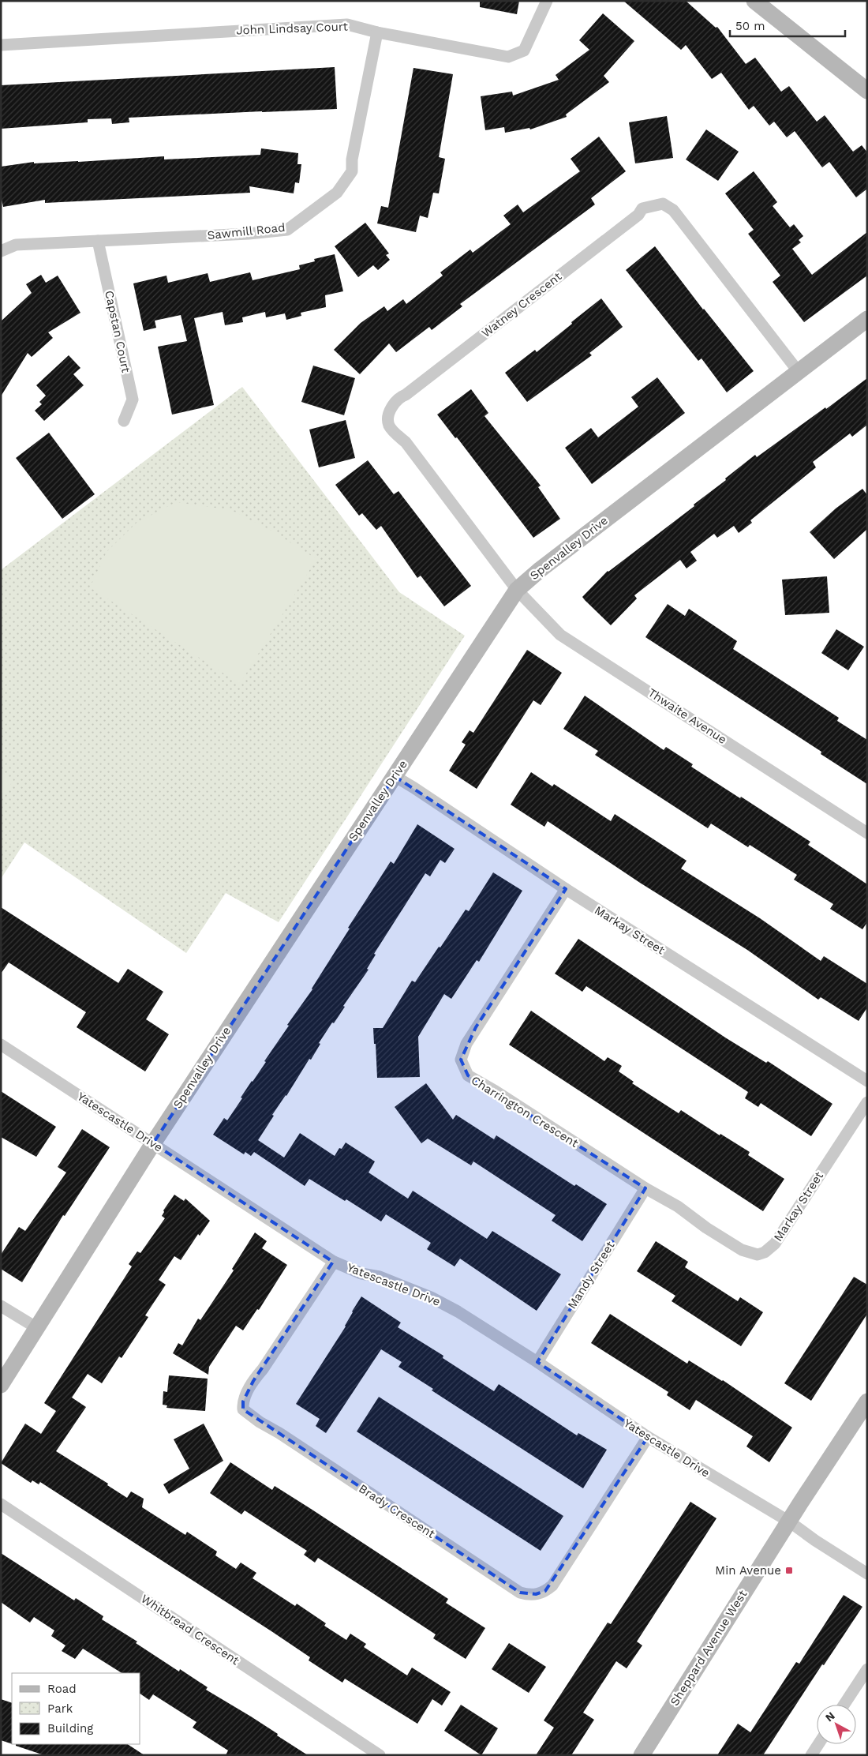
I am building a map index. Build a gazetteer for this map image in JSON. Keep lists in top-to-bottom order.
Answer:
{
  "streets": {
    "street": [
      "John Lindsay Court",
      "Sawmill Road",
      "Watney Crescent",
      "Capstan Court",
      "Spenvalley Drive",
      "Thwaite Avenue",
      "Markay Street",
      "Charrington Crescent",
      "Yatescastle Drive",
      "Mandy Street",
      "Brady Crescent",
      "Whitbread Crescent",
      "Sheppard Avenue West"
    ]
  },
  "crossings": [
    ["John Lindsay Court", "Sawmill Road"],
    ["Sawmill Road", "Capstan Court"],
    ["Watney Crescent", "Spenvalley Drive"],
    ["Watney Crescent", "Thwaite Avenue"],
    ["Spenvalley Drive", "Thwaite Avenue"],
    ["Spenvalley Drive", "Markay Street"],
    ["Spenvalley Drive", "Yatescastle Drive"],
    ["Markay Street", "Charrington Crescent"],
    ["Markay Street", "Mandy Street"],
    ["Charrington Crescent", "Mandy Street"],
    ["Yatescastle Drive", "Mandy Street"],
    ["Yatescastle Drive", "Brady Crescent"],
    ["Yatescastle Drive", "Sheppard Avenue West"]
  ],
  "places": {
    "transit": ["Min Avenue"]
  },
  "legend": ["Road", "Park", "Building"],
  "scale_bar": "50 m",
  "north": "top left"
}
